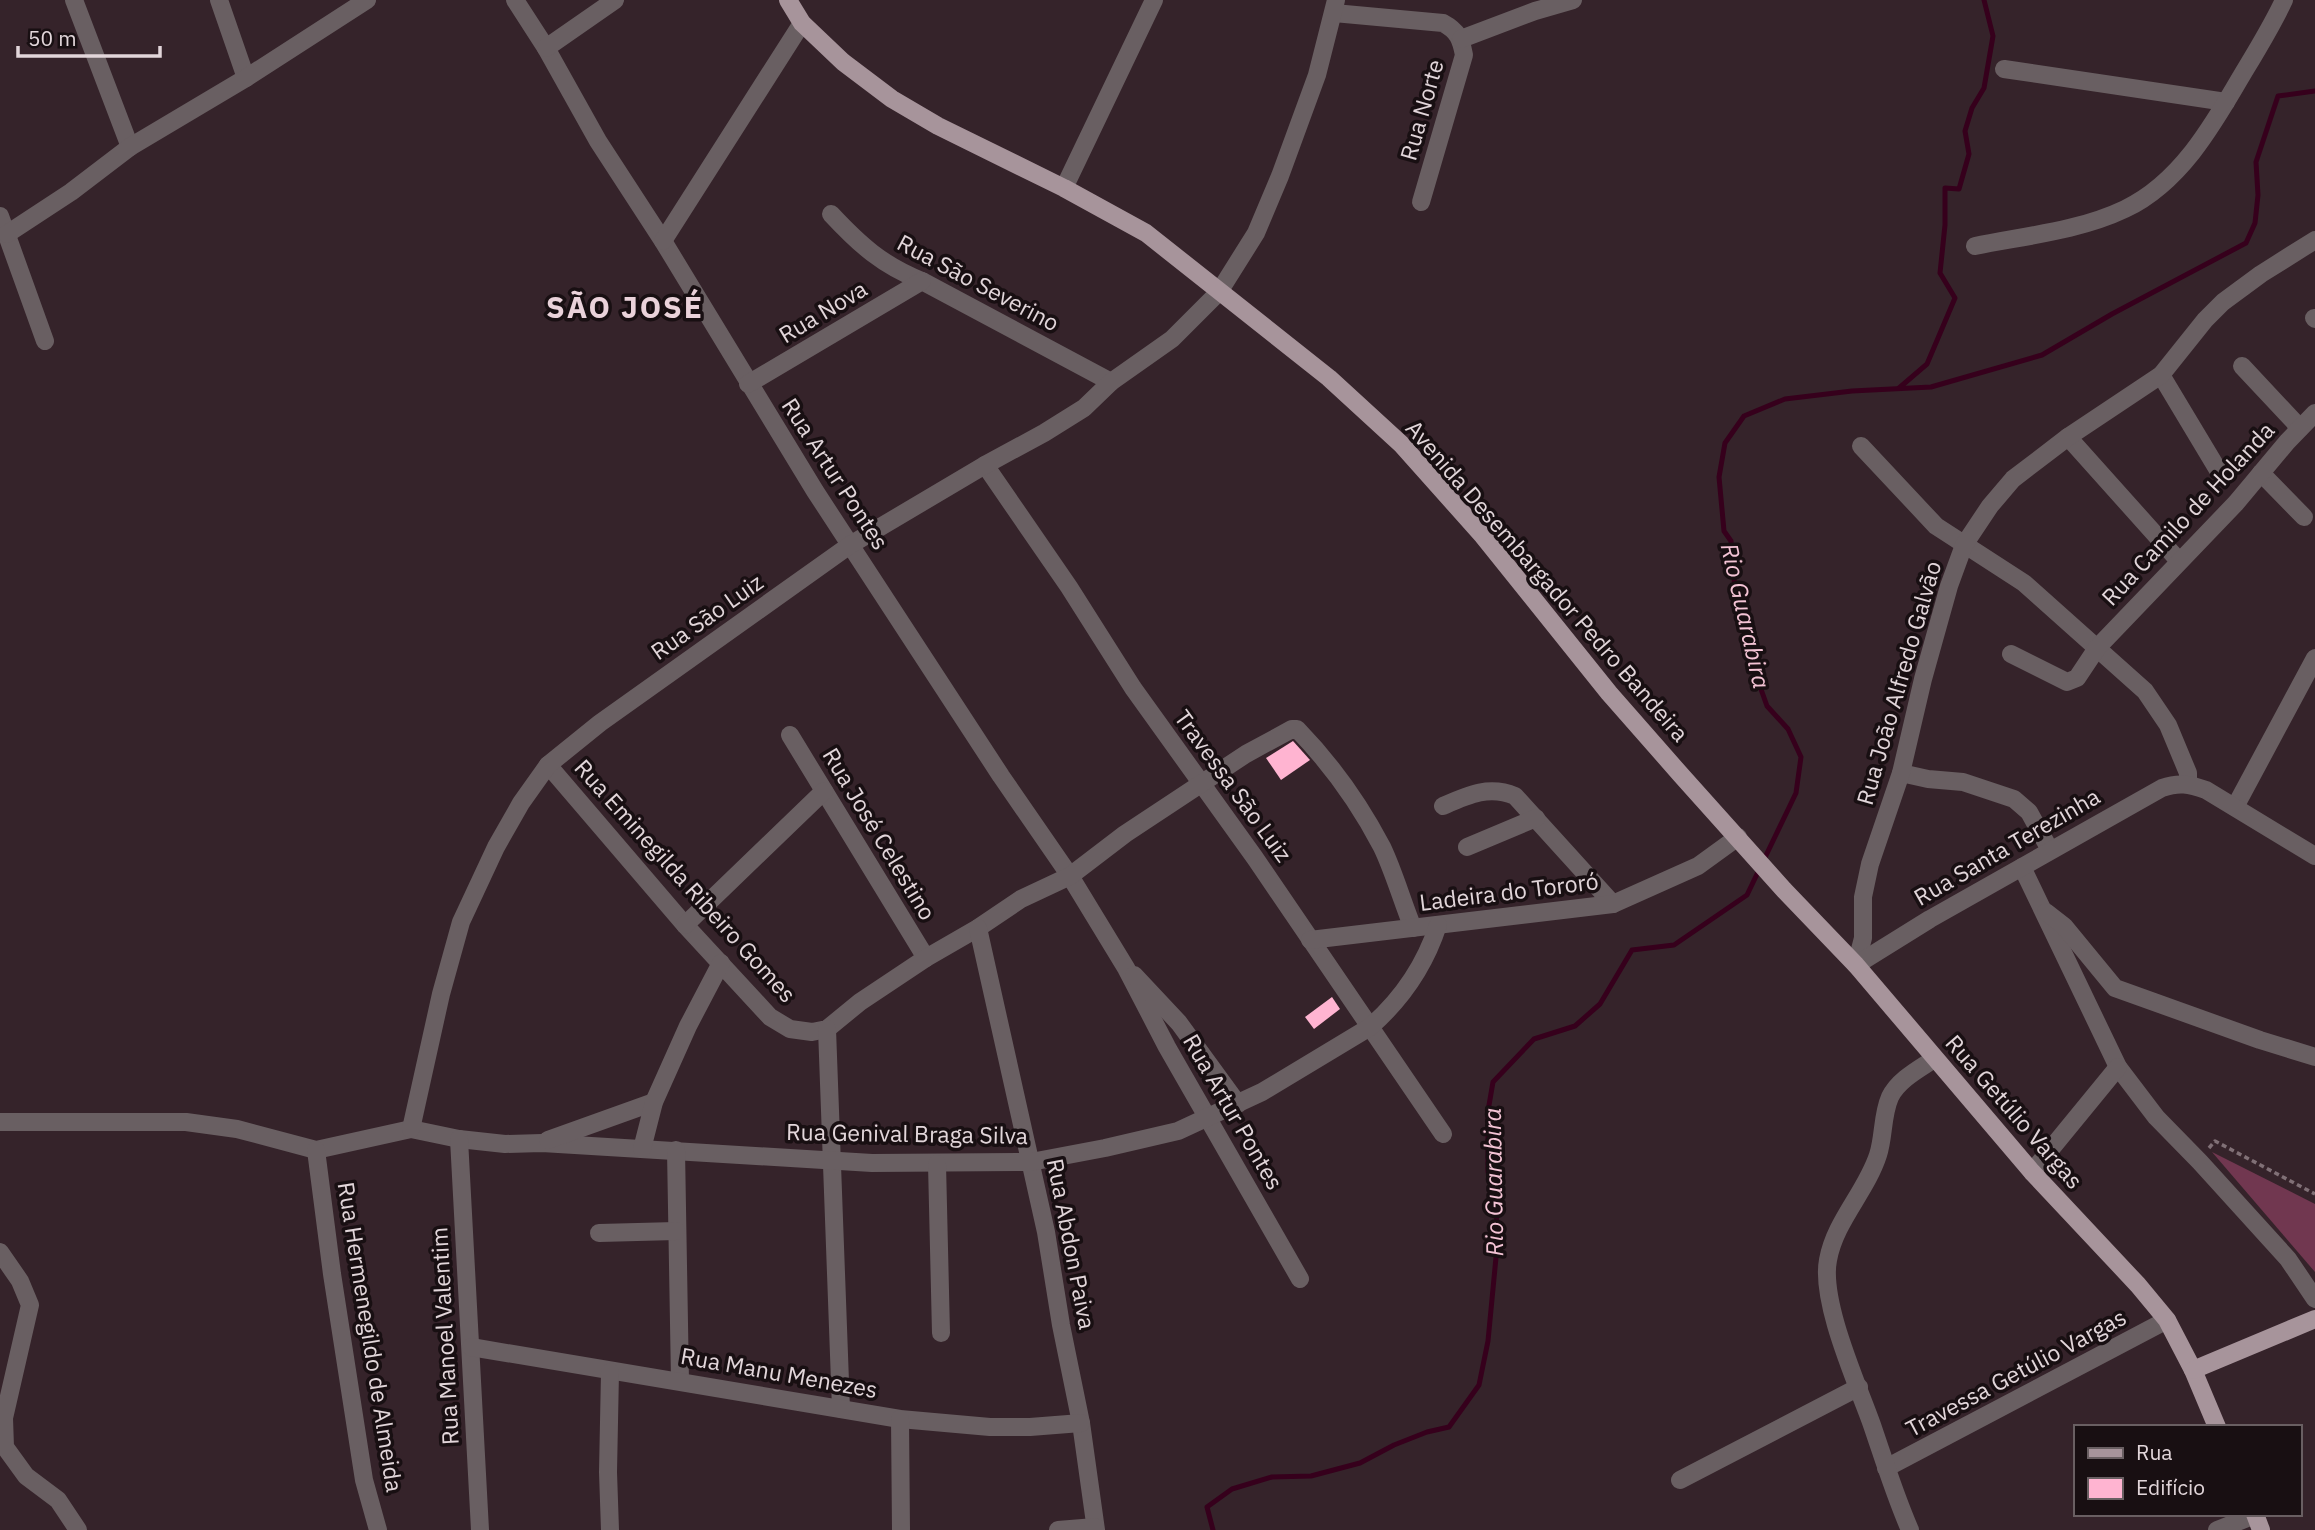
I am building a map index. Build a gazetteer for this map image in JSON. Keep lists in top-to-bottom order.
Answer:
{
  "streets": {
    "main road": ["Avenida Desembargador Pedro Bandeira", "Rua Getúlio Vargas"],
    "street": [
      "Rua Norte",
      "Rua São Severino",
      "Rua Nova",
      "Rua Artur Pontes",
      "Rua Camilo de Holanda",
      "Rua São Luiz",
      "Rua João Alfredo Galvão",
      "Travessa São Luiz",
      "Rua José Celestino",
      "Rua Santa Terezinha",
      "Rua Eminegilda Ribeiro Gomes",
      "Ladeira do Tororó",
      "Rua Genival Braga Silva",
      "Rua Abdon Paiva",
      "Rua Manoel Valentim",
      "Rua Hermenegildo de Almeida",
      "Rua Manu Menezes",
      "Travessa Getúlio Vargas"
    ]
  },
  "crossings": [
    ["Rua Norte", "Rua São Luiz"],
    ["Rua São Severino", "Rua Nova"],
    ["Rua São Severino", "Rua São Luiz"],
    ["Rua Nova", "Rua Artur Pontes"],
    ["Rua Artur Pontes", "Rua São Luiz"],
    ["Rua Artur Pontes", "Rua Genival Braga Silva"],
    ["Avenida Desembargador Pedro Bandeira", "Rua São Luiz"],
    ["Avenida Desembargador Pedro Bandeira", "Ladeira do Tororó"],
    ["Avenida Desembargador Pedro Bandeira", "Rua Getúlio Vargas"],
    ["Rua São Luiz", "Travessa São Luiz"],
    ["Rua São Luiz", "Rua Eminegilda Ribeiro Gomes"],
    ["Rua São Luiz", "Rua Genival Braga Silva"],
    ["Rua João Alfredo Galvão", "Rua Santa Terezinha"],
    ["Rua João Alfredo Galvão", "Rua Getúlio Vargas"],
    ["Travessa São Luiz", "Ladeira do Tororó"],
    ["Travessa São Luiz", "Rua Genival Braga Silva"],
    ["Rua Santa Terezinha", "Rua Getúlio Vargas"],
    ["Ladeira do Tororó", "Rua Getúlio Vargas"],
    ["Ladeira do Tororó", "Rua Genival Braga Silva"],
    ["Rua Getúlio Vargas", "Travessa Getúlio Vargas"],
    ["Rua Genival Braga Silva", "Rua Abdon Paiva"],
    ["Rua Genival Braga Silva", "Rua Manoel Valentim"],
    ["Rua Genival Braga Silva", "Rua Hermenegildo de Almeida"],
    ["Rua Abdon Paiva", "Rua Manu Menezes"],
    ["Rua Manoel Valentim", "Rua Manu Menezes"]
  ],
  "districts": ["SÃO JOSÉ"],
  "water": ["Rio Guarabira"],
  "legend": ["Rua", "Edifício"],
  "scale_bar": "50 m"
}
